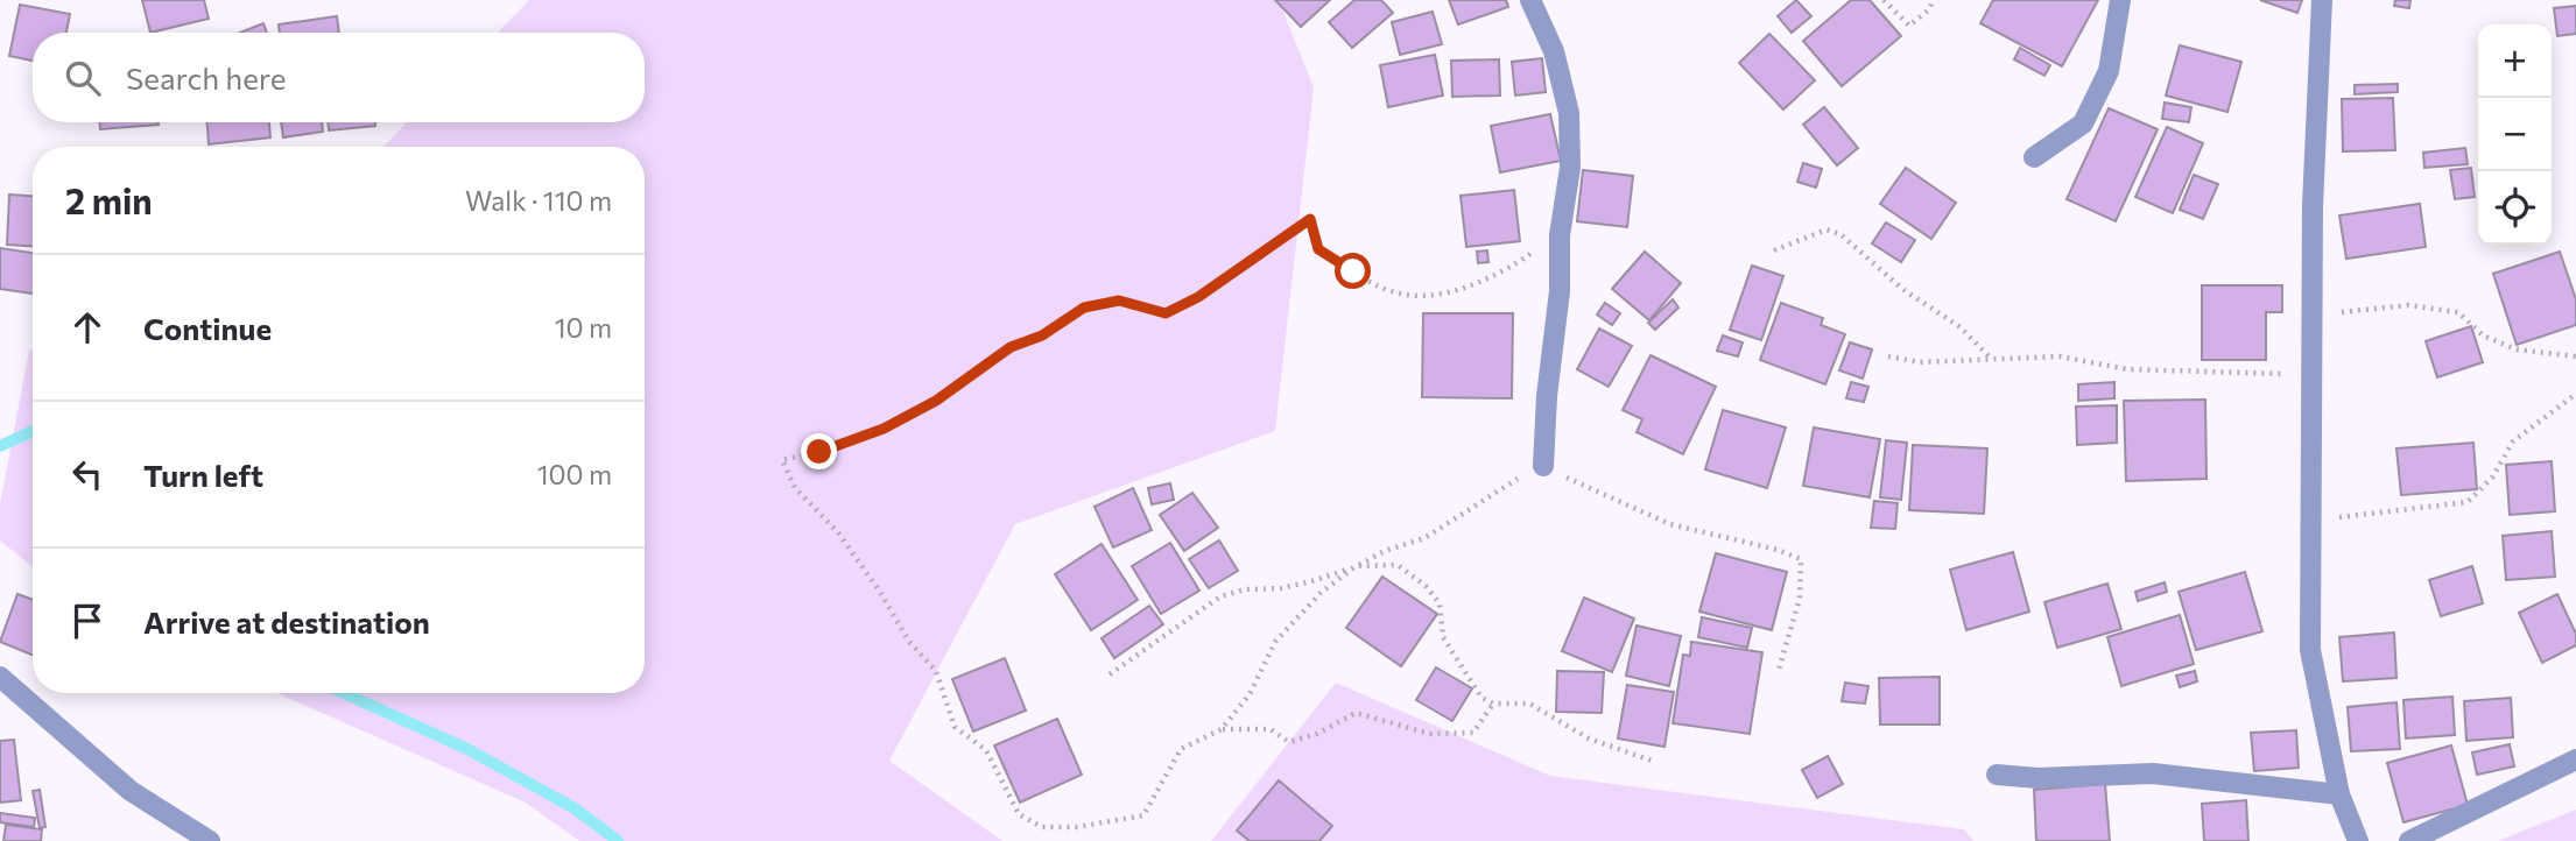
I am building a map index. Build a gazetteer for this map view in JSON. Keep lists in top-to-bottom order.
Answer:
{
  "page": {
    "map_buttons": ["+", "−"],
    "search": "Search here",
    "heading": ["2 min", "Walk · 110 m"],
    "list": [
      ["Continue", "10 m"],
      ["Turn left", "100 m"],
      "Arrive at destination"
    ]
  }
}
